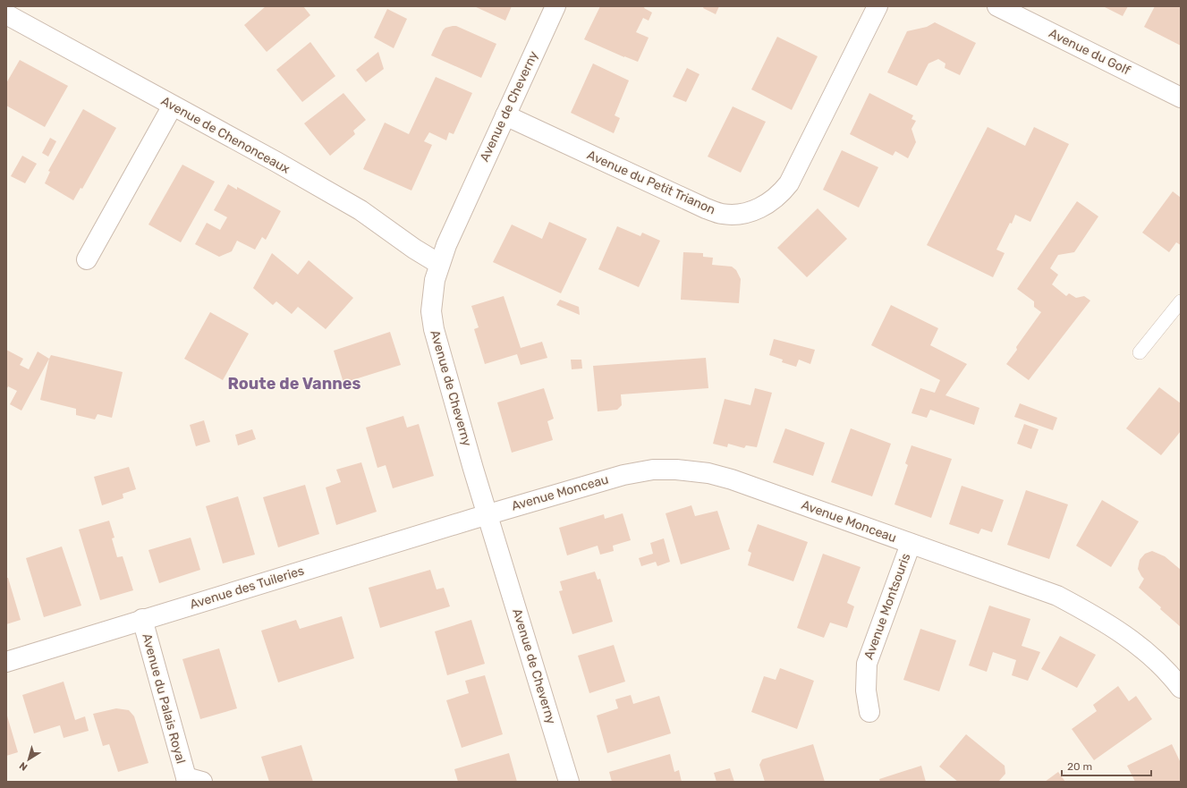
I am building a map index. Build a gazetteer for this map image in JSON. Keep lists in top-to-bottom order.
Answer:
{
  "streets": {
    "street": [
      "Avenue du Golf",
      "Avenue de Cheverny",
      "Avenue de Chenonceaux",
      "Avenue du Petit Trianon",
      "Avenue Monceau",
      "Avenue des Tuileries",
      "Avenue Montsouris",
      "Avenue du Palais Royal"
    ]
  },
  "crossings": [
    ["Avenue de Cheverny", "Avenue de Chenonceaux"],
    ["Avenue de Cheverny", "Avenue du Petit Trianon"],
    ["Avenue de Cheverny", "Avenue Monceau"],
    ["Avenue de Cheverny", "Avenue des Tuileries"],
    ["Avenue Monceau", "Avenue des Tuileries"],
    ["Avenue Monceau", "Avenue Montsouris"],
    ["Avenue des Tuileries", "Avenue du Palais Royal"]
  ],
  "districts": ["Route de Vannes"],
  "scale_bar": "20 m",
  "north": "bottom left"
}
